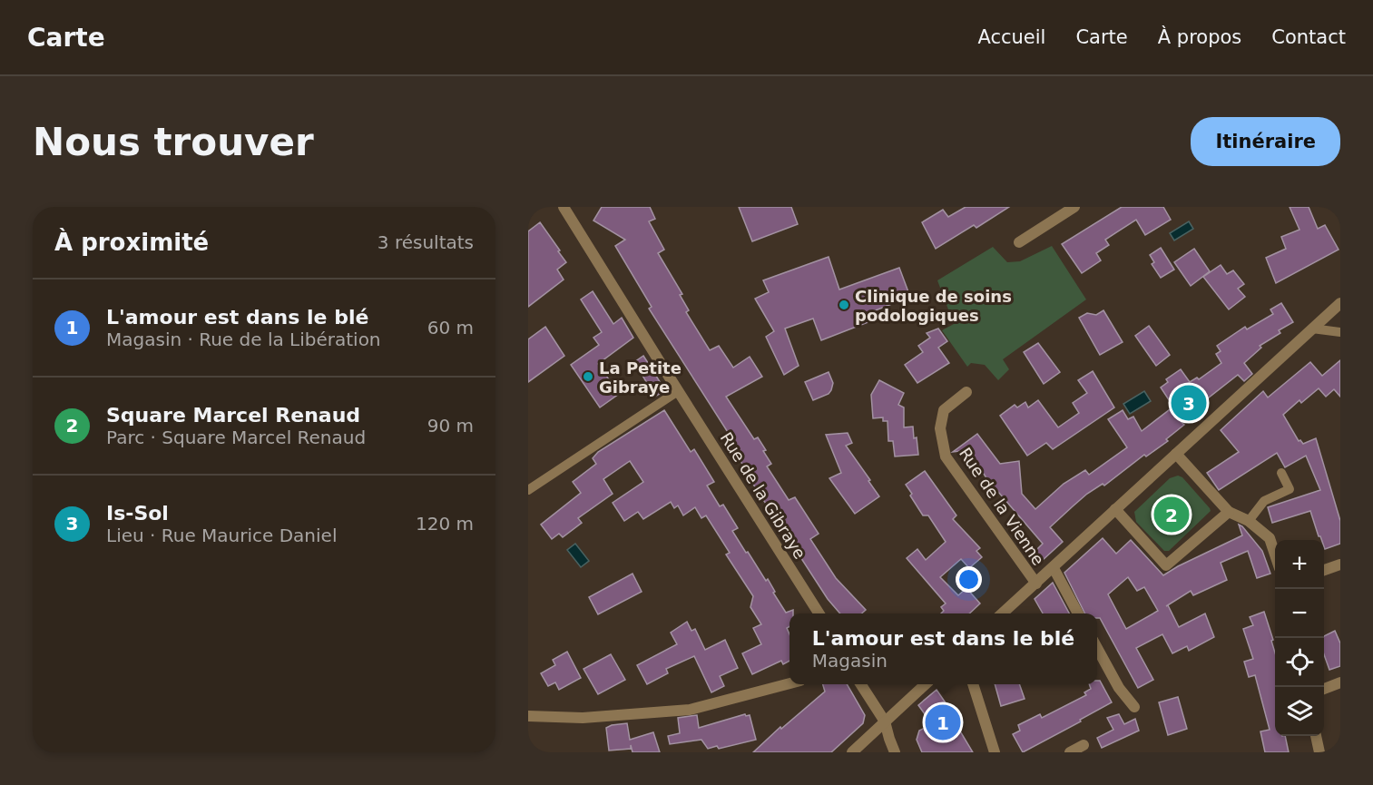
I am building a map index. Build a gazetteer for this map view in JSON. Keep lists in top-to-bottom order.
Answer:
{
  "streets": {
    "street": ["Rue de la Gibraye", "Rue de la Vienne"]
  },
  "places": ["Clinique de soins podologiques", "La Petite Gibraye"],
  "page": {
    "header": "Carte",
    "nav": [
      "Accueil",
      "Carte",
      "À propos",
      "Contact"
    ],
    "buttons": "Itinéraire",
    "title": "Nous trouver",
    "heading": ["À proximité", "3 résultats"],
    "list": [
      {
        "mark": "1",
        "name": "L'amour est dans le blé",
        "note": "Magasin · Rue de la Libération",
        "value": "60 m"
      },
      {
        "mark": "2",
        "name": "Square Marcel Renaud",
        "note": "Parc · Square Marcel Renaud",
        "value": "90 m"
      },
      {
        "mark": "3",
        "name": "Is-Sol",
        "note": "Lieu · Rue Maurice Daniel",
        "value": "120 m"
      }
    ],
    "pins": ["3", "2", "1"],
    "map_buttons": ["+", "−"],
    "popup": ["L'amour est dans le blé", "Magasin"]
  }
}
